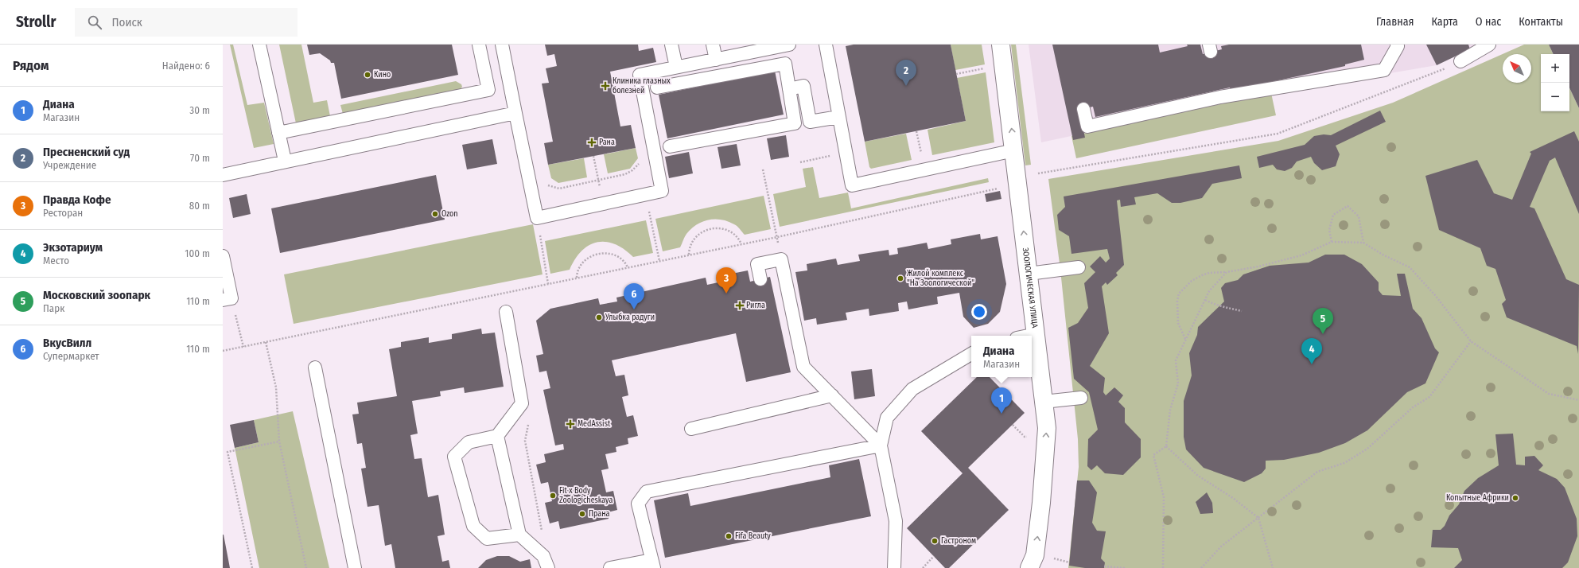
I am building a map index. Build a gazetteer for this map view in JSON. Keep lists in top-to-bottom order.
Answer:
{
  "streets": {
    "street": ["ЗООЛОГИЧЕСКАЯ УЛИЦА"]
  },
  "one_way": ["ЗООЛОГИЧЕСКАЯ УЛИЦА"],
  "places": {
    "other": [
      "Кино",
      "Ozon",
      "Жилой комплекс \"На Зоологической\"",
      "Улыбка радуги",
      "Fit x Body Zoologicheskaya",
      "Копытные Африки",
      "Прана",
      "Fifa Beauty",
      "Гастроном"
    ],
    "health": [
      "Клиника глазных болезней",
      "Рана",
      "Ригла",
      "MedAssist"
    ]
  },
  "north": "top left",
  "page": {
    "header": "Strollr",
    "search": "Поиск",
    "nav": [
      "Главная",
      "Карта",
      "О нас",
      "Контакты"
    ],
    "heading": ["Рядом", "Найдено: 6"],
    "map_buttons": ["+", "−"],
    "pins": [
      "2",
      "3",
      "6",
      "5",
      "4",
      "1"
    ],
    "list": [
      {
        "mark": "1",
        "name": "Диана",
        "note": "Магазин",
        "value": "30 m"
      },
      {
        "mark": "2",
        "name": "Пресненский суд",
        "note": "Учреждение",
        "value": "70 m"
      },
      {
        "mark": "3",
        "name": "Правда Кофе",
        "note": "Ресторан",
        "value": "80 m"
      },
      {
        "mark": "4",
        "name": "Экзотариум",
        "note": "Место",
        "value": "100 m"
      },
      {
        "mark": "5",
        "name": "Московский зоопарк",
        "note": "Парк",
        "value": "110 m"
      },
      {
        "mark": "6",
        "name": "ВкусВилл",
        "note": "Супермаркет",
        "value": "110 m"
      }
    ],
    "popup": ["Диана", "Магазин"]
  }
}
